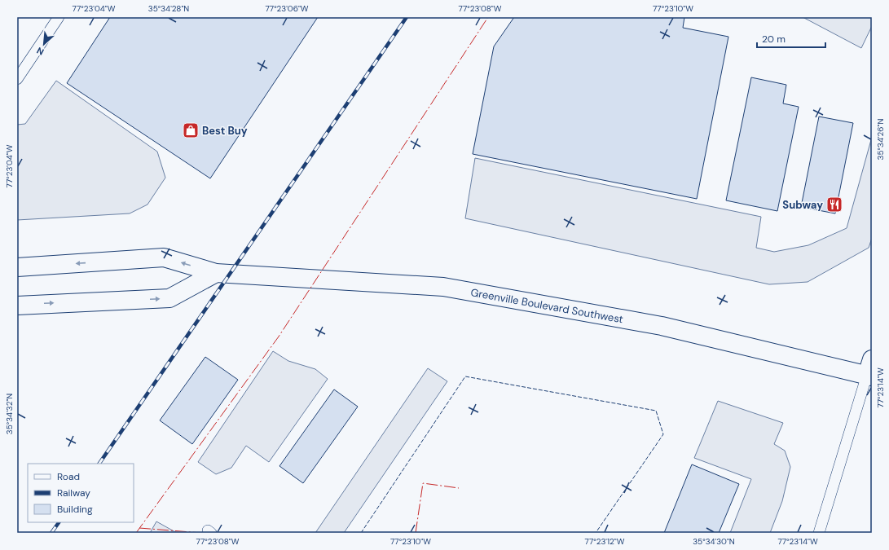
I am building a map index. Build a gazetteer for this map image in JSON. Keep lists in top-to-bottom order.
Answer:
{
  "streets": {
    "highway": ["Greenville Boulevard Southwest"]
  },
  "places": {
    "shop": ["Best Buy"],
    "restaurant": ["Subway"]
  },
  "legend": ["Road", "Railway", "Building"],
  "scale_bar": "20 m",
  "north": "bottom left",
  "coordinates": [
    "77°23'04\"W",
    "35°34'28\"N",
    "77°23'06\"W",
    "77°23'08\"W",
    "77°23'10\"W",
    "35°34'26\"N",
    "77°23'14\"W",
    "35°34'32\"N",
    "77°23'12\"W",
    "35°34'30\"N"
  ]
}
